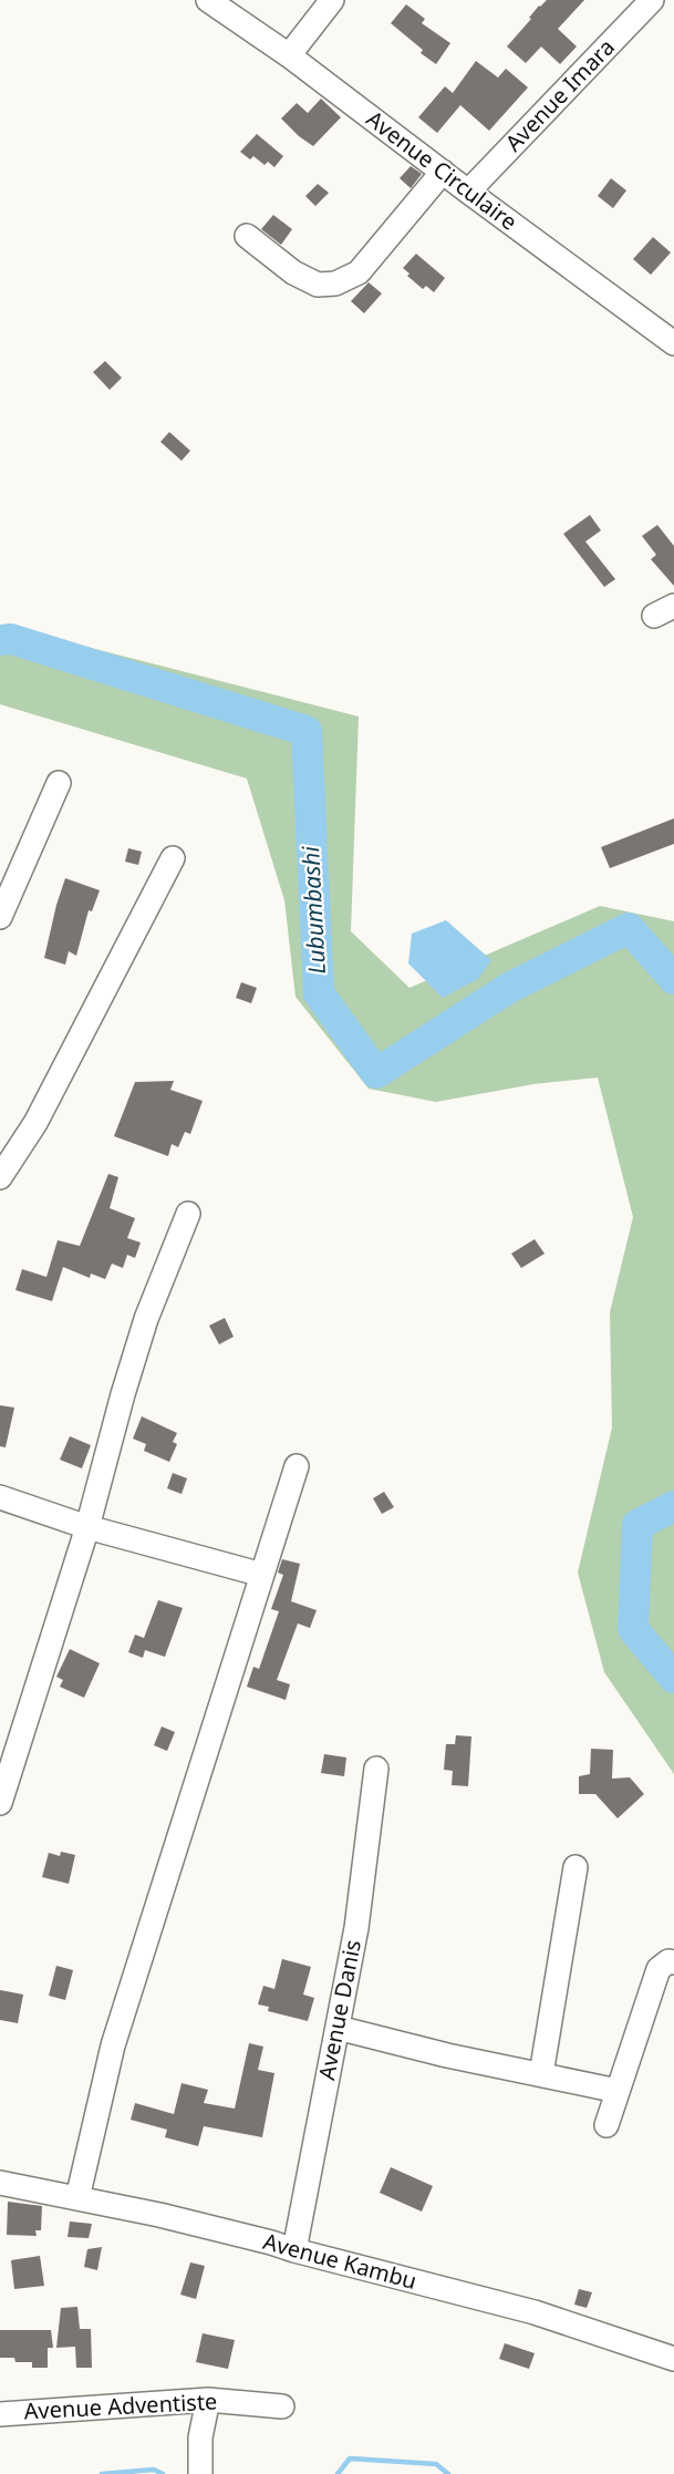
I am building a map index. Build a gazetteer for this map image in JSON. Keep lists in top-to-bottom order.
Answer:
{
  "streets": {
    "street": [
      "Avenue Imara",
      "Avenue Circulaire",
      "Avenue Danis",
      "Avenue Kambu",
      "Avenue Adventiste"
    ]
  },
  "crossings": [
    ["Avenue Imara", "Avenue Circulaire"],
    ["Avenue Danis", "Avenue Kambu"]
  ],
  "water": ["Lubumbashi"]
}
